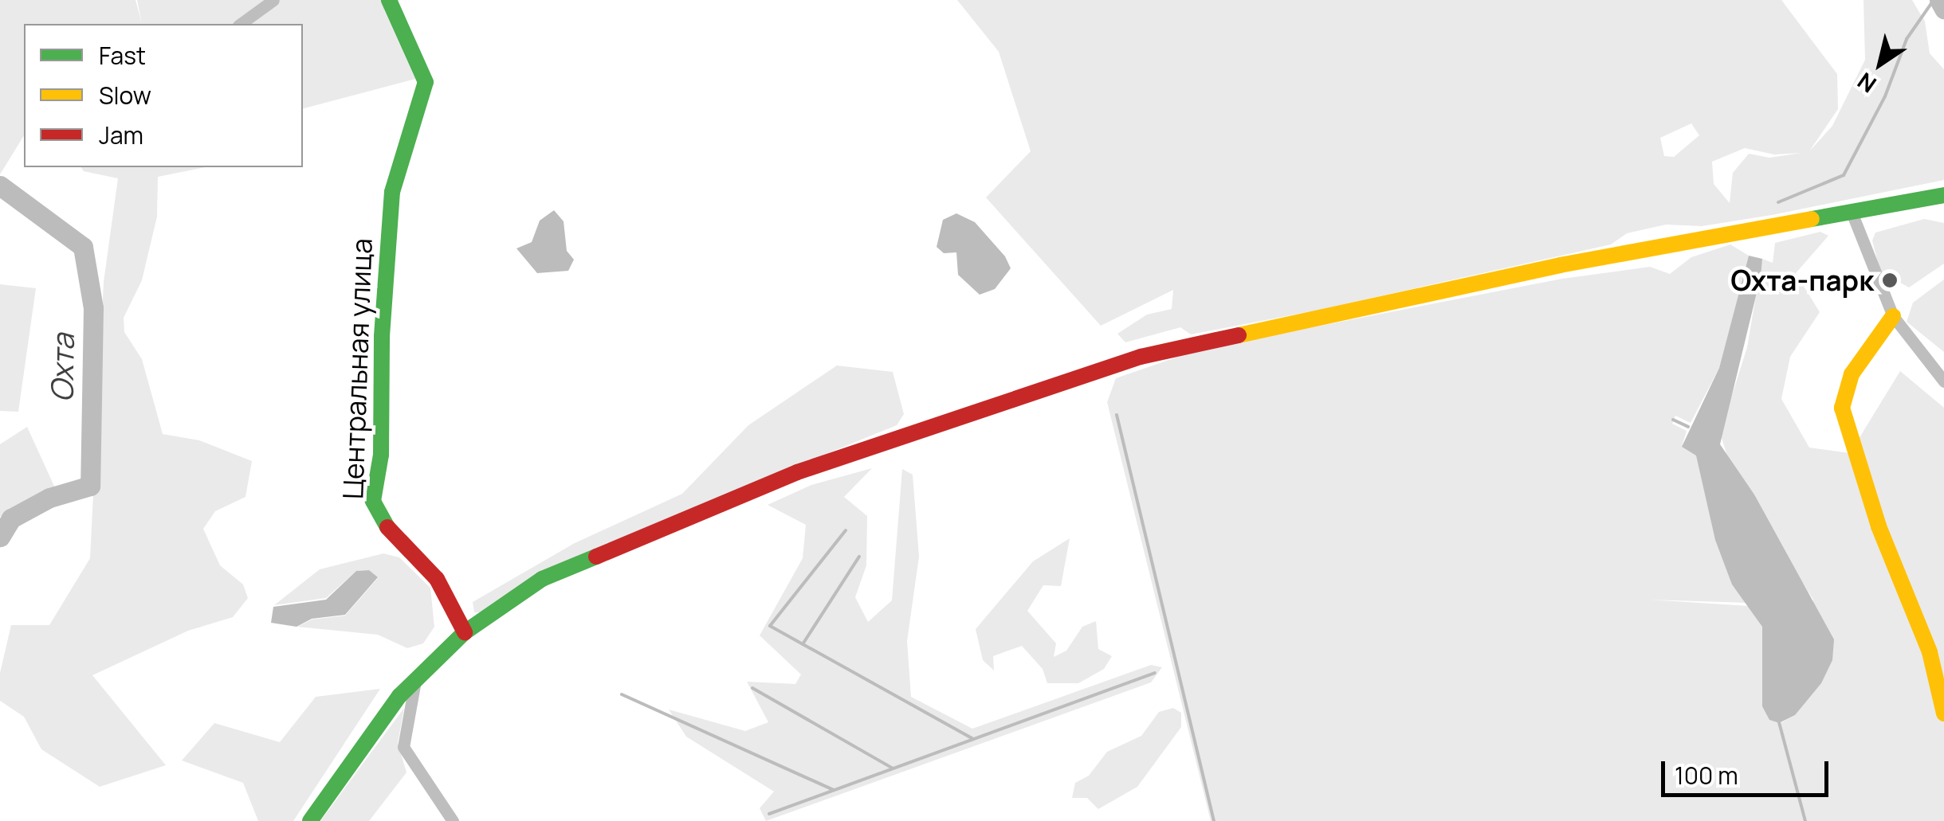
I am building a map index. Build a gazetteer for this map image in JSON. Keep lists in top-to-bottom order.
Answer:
{
  "streets": {
    "street": ["Центральная улица"]
  },
  "water": ["Охта"],
  "places": ["Охта-парк"],
  "legend": ["Fast", "Slow", "Jam"],
  "scale_bar": "100 m",
  "north": "bottom left"
}
